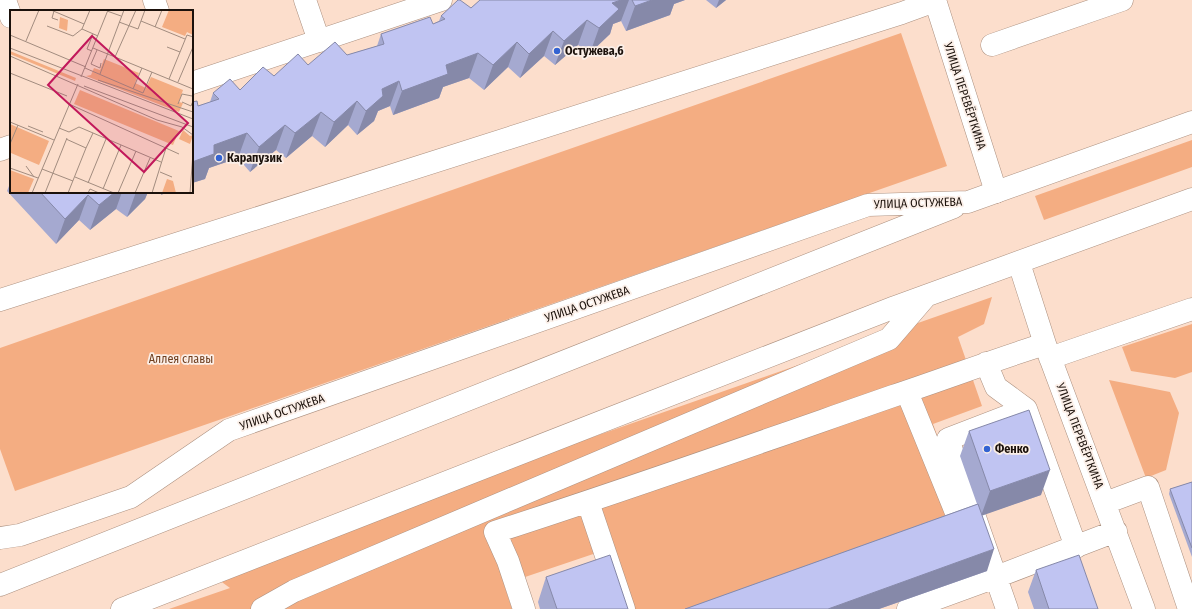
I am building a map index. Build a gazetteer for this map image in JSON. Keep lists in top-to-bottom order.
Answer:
{
  "streets": {
    "main road": ["УЛИЦА ПЕРЕВЁРТКИНА", "УЛИЦА ОСТУЖЕВА"]
  },
  "crossings": [
    ["УЛИЦА ПЕРЕВЁРТКИНА", "УЛИЦА ОСТУЖЕВА"]
  ],
  "parks": ["Аллея славы"],
  "places": ["Остужева,6", "Карапузик", "Фенко"]
}
